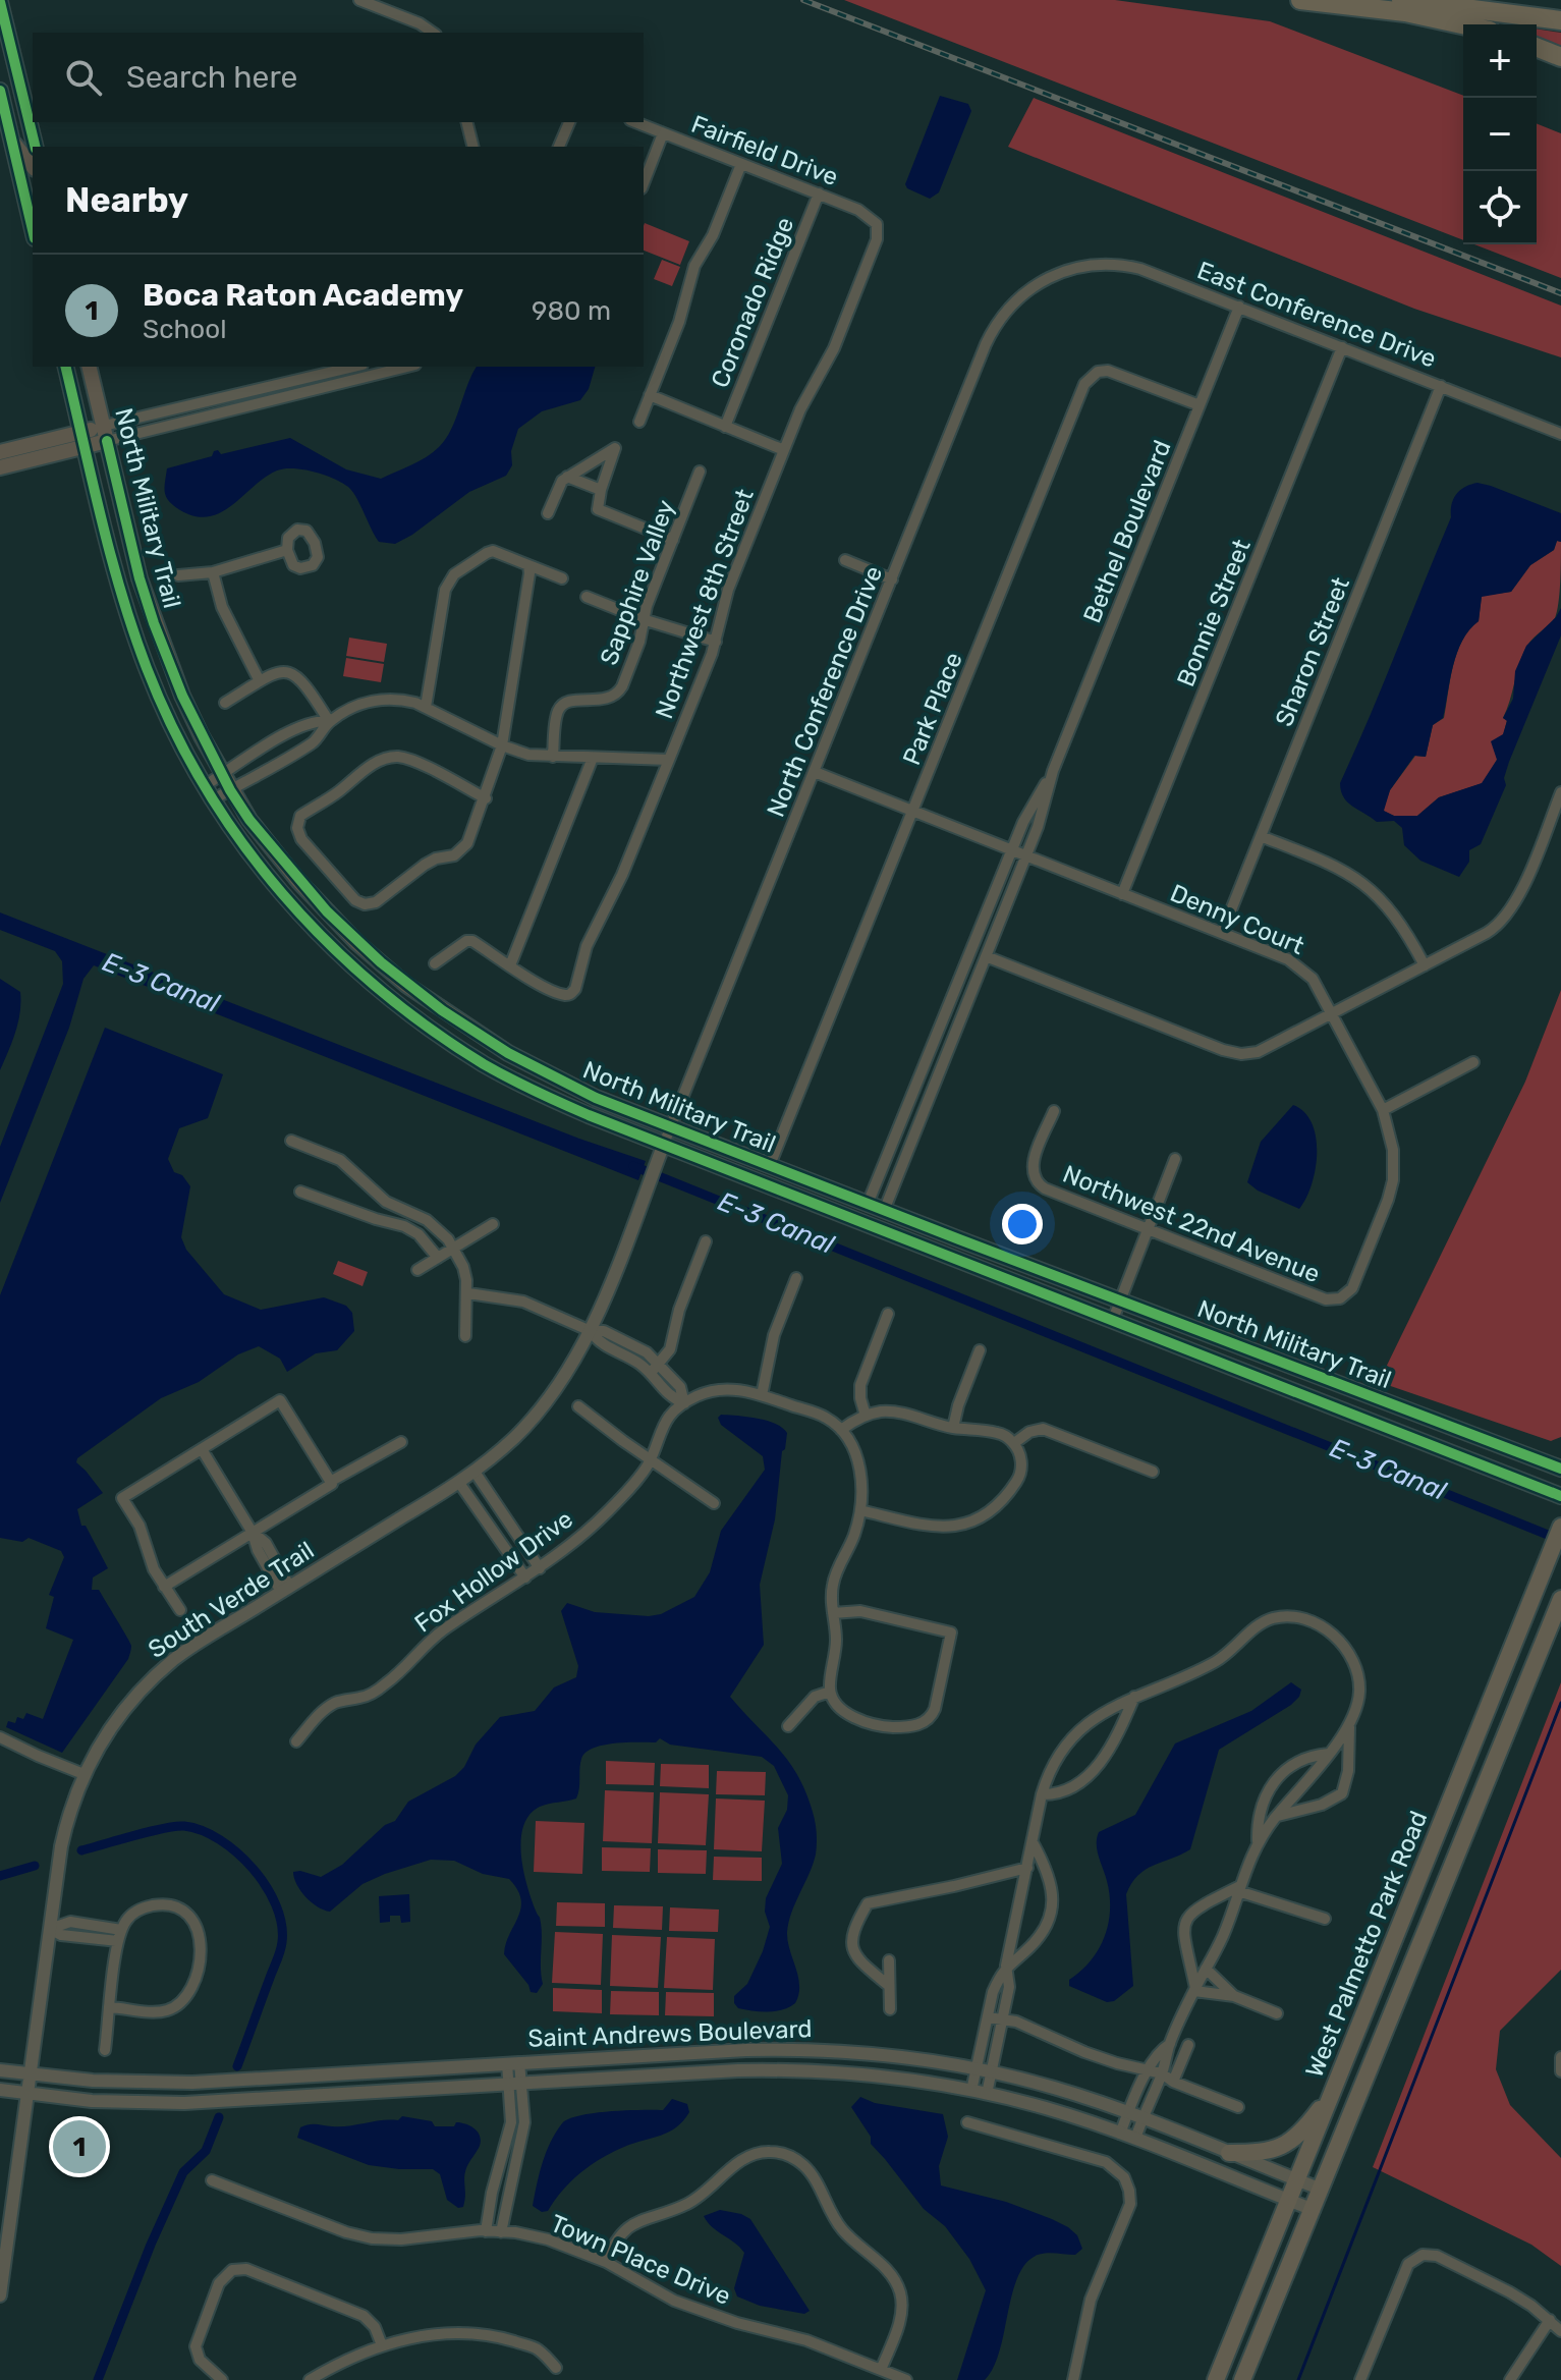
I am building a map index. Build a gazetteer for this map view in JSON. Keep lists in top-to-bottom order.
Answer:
{
  "streets": {
    "main road": ["North Military Trail", "West Palmetto Park Road"],
    "street": [
      "Fairfield Drive",
      "Coronado Ridge",
      "East Conference Drive",
      "Bethel Boulevard",
      "Sapphire Valley",
      "Northwest 8th Street",
      "Bonnie Street",
      "Sharon Street",
      "North Conference Drive",
      "Park Place",
      "Denny Court",
      "Northwest 22nd Avenue",
      "Fox Hollow Drive",
      "South Verde Trail",
      "Saint Andrews Boulevard",
      "Town Place Drive"
    ]
  },
  "crossings": [
    ["Fairfield Drive", "Coronado Ridge"],
    ["Fairfield Drive", "Northwest 8th Street"],
    ["East Conference Drive", "Bethel Boulevard"],
    ["East Conference Drive", "Bonnie Street"],
    ["East Conference Drive", "Sharon Street"],
    ["East Conference Drive", "North Conference Drive"],
    ["North Military Trail", "Bethel Boulevard"],
    ["North Military Trail", "North Conference Drive"],
    ["North Military Trail", "Park Place"],
    ["North Military Trail", "South Verde Trail"],
    ["Bethel Boulevard", "Park Place"],
    ["Bethel Boulevard", "Denny Court"],
    ["Bonnie Street", "Denny Court"],
    ["Sharon Street", "Denny Court"],
    ["North Conference Drive", "Denny Court"],
    ["North Conference Drive", "South Verde Trail"],
    ["Park Place", "Denny Court"],
    ["Denny Court", "Northwest 22nd Avenue"],
    ["South Verde Trail", "Saint Andrews Boulevard"],
    ["West Palmetto Park Road", "Saint Andrews Boulevard"]
  ],
  "water": ["E-3 Canal"],
  "page": {
    "map_buttons": ["+", "−"],
    "search": "Search here",
    "heading": "Nearby",
    "list": [
      {
        "mark": "1",
        "name": "Boca Raton Academy",
        "note": "School",
        "value": "980 m"
      }
    ],
    "pins": "1"
  }
}
